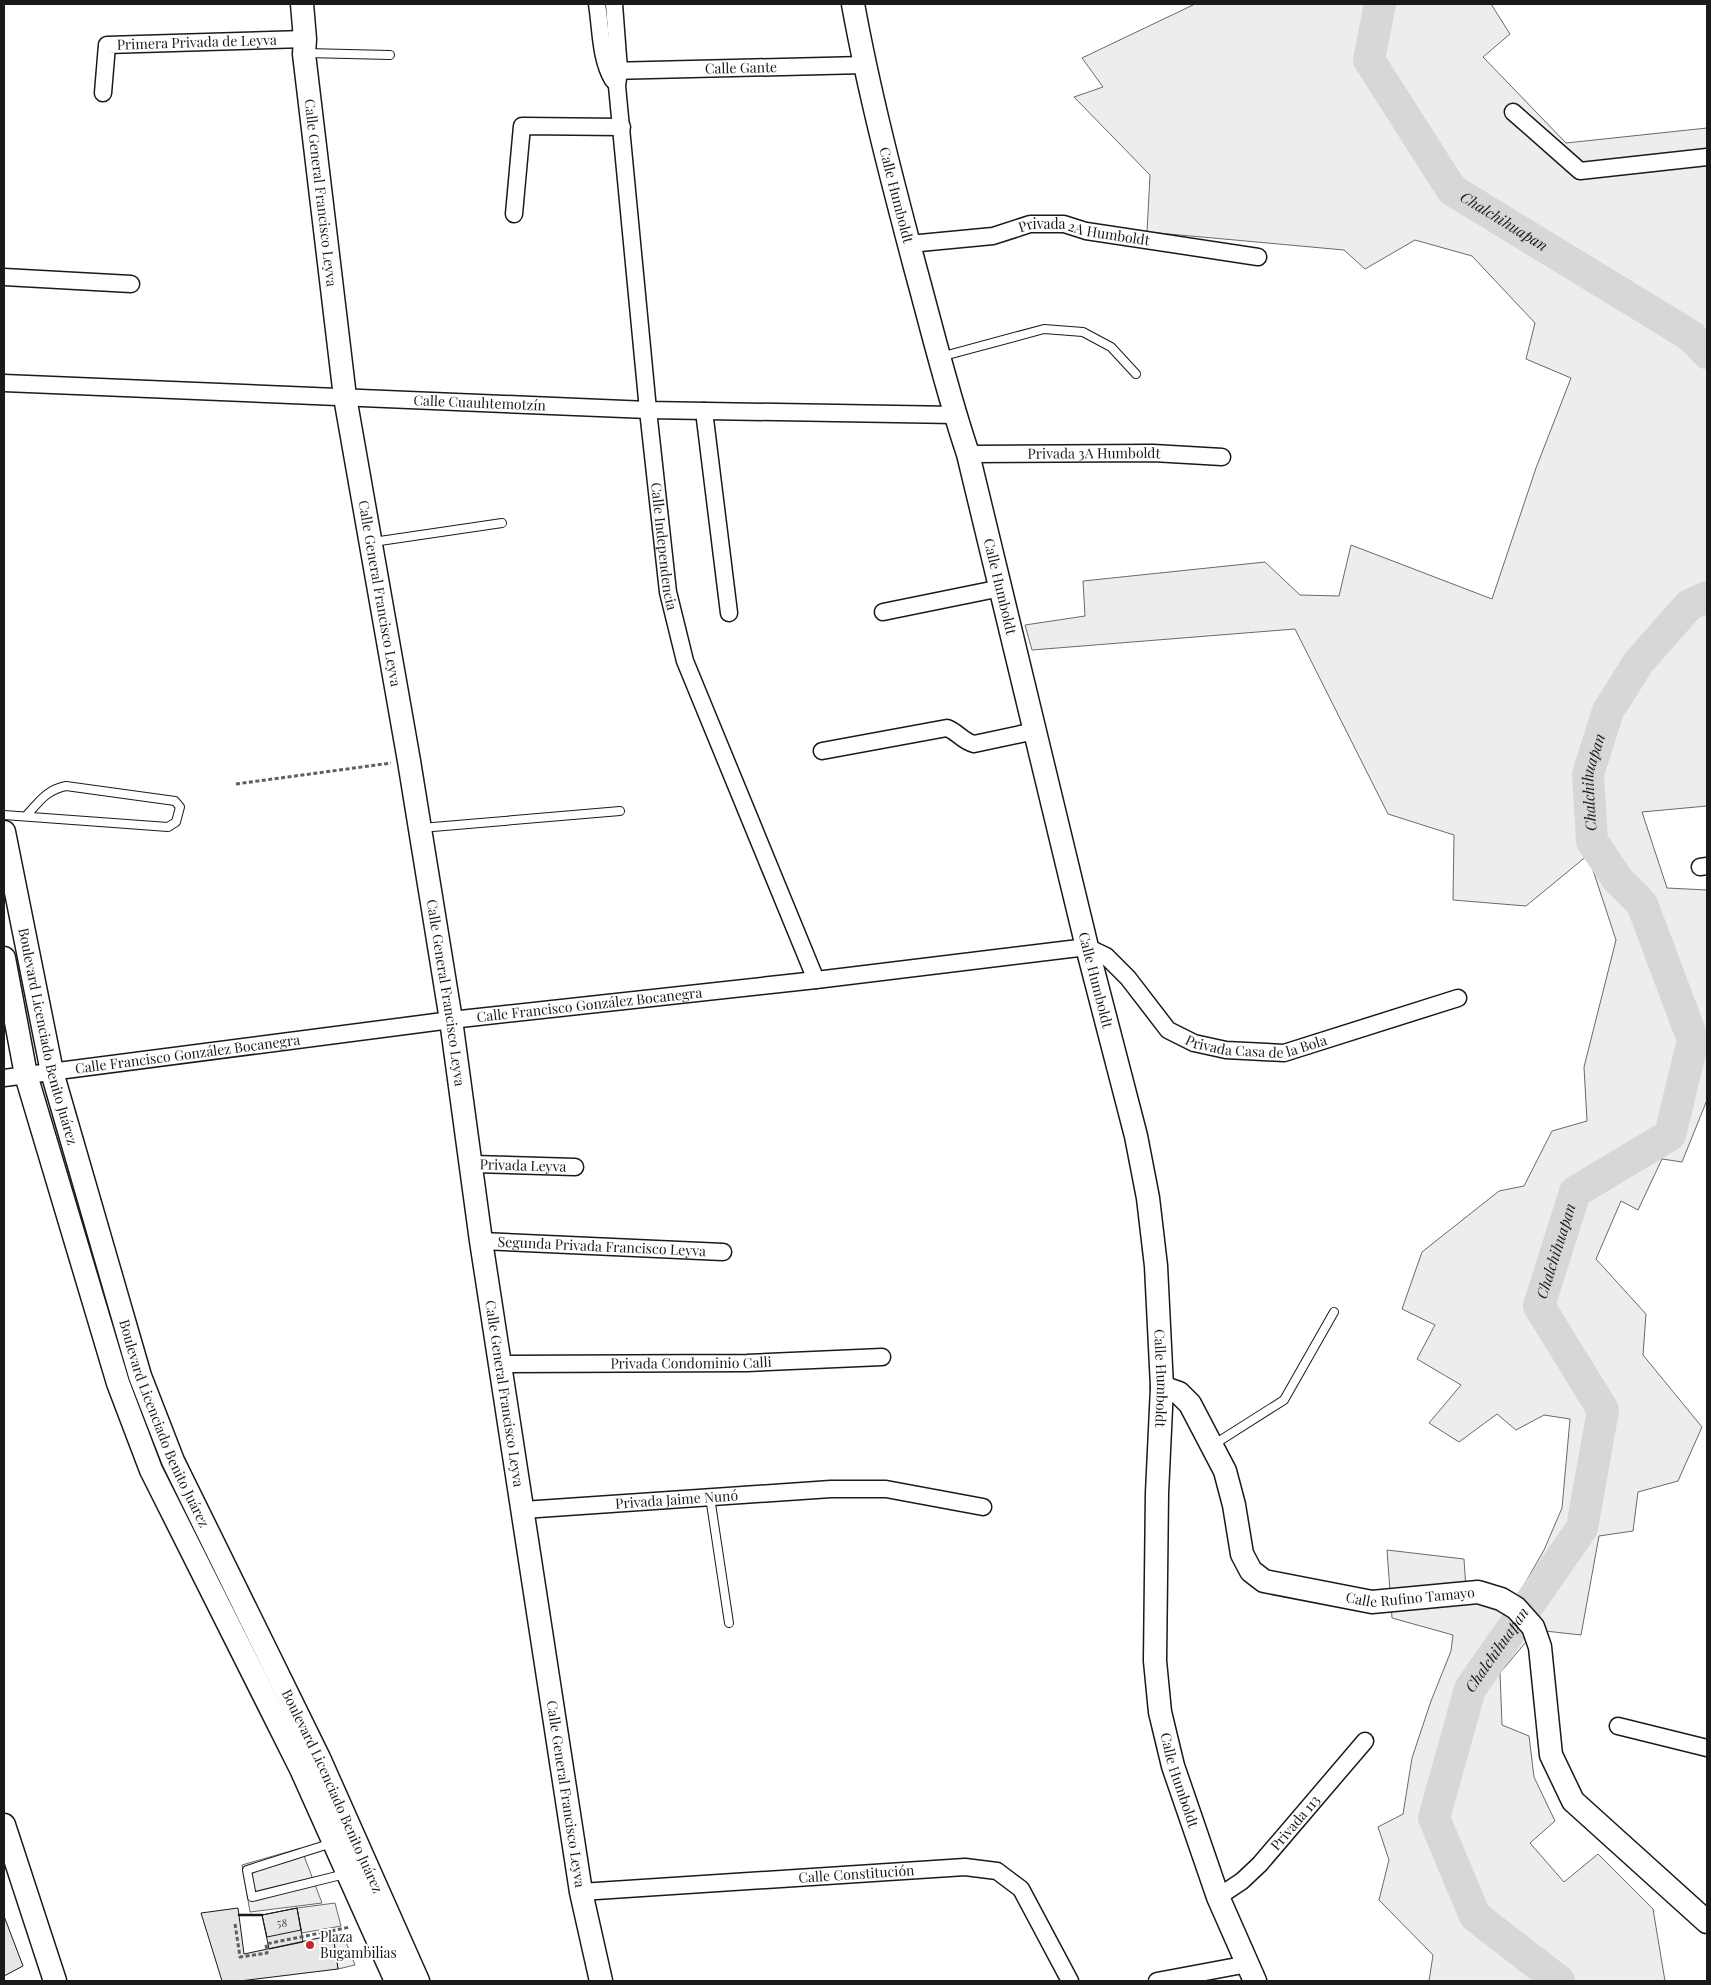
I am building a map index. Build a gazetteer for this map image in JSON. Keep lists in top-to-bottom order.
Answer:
{
  "streets": {
    "street": [
      "Primera Privada de Leyva",
      "Calle Gante",
      "Calle General Francisco Leyva",
      "Calle Humboldt",
      "Privada 2A Humboldt",
      "Calle Cuauhtemotzín",
      "Privada 3A Humboldt",
      "Calle Independencia",
      "Calle Francisco González Bocanegra",
      "Boulevard Licenciado Benito Juárez",
      "Privada Casa de la Bola",
      "Privada Leyva",
      "Segunda Privada Francisco Leyva",
      "Privada Condominio Calli",
      "Privada Jaime Nunó",
      "Calle Rufino Tamayo",
      "Privada 113",
      "Calle Constitución"
    ]
  },
  "crossings": [
    ["Primera Privada de Leyva", "Calle General Francisco Leyva"],
    ["Calle Gante", "Calle Humboldt"],
    ["Calle Gante", "Calle Independencia"],
    ["Calle General Francisco Leyva", "Calle Cuauhtemotzín"],
    ["Calle General Francisco Leyva", "Calle Francisco González Bocanegra"],
    ["Calle General Francisco Leyva", "Privada Leyva"],
    ["Calle General Francisco Leyva", "Segunda Privada Francisco Leyva"],
    ["Calle General Francisco Leyva", "Privada Condominio Calli"],
    ["Calle General Francisco Leyva", "Privada Jaime Nunó"],
    ["Calle General Francisco Leyva", "Calle Constitución"],
    ["Calle Humboldt", "Privada 2A Humboldt"],
    ["Calle Humboldt", "Calle Cuauhtemotzín"],
    ["Calle Humboldt", "Privada 3A Humboldt"],
    ["Calle Humboldt", "Calle Francisco González Bocanegra"],
    ["Calle Humboldt", "Privada Casa de la Bola"],
    ["Calle Humboldt", "Calle Rufino Tamayo"],
    ["Calle Humboldt", "Privada 113"],
    ["Calle Cuauhtemotzín", "Calle Independencia"],
    ["Calle Independencia", "Calle Francisco González Bocanegra"],
    ["Calle Francisco González Bocanegra", "Boulevard Licenciado Benito Juárez"],
    ["Calle Francisco González Bocanegra", "Privada Casa de la Bola"]
  ],
  "water": ["Chalchihuapan"],
  "places": ["Plaza Bugambilias"],
  "house_numbers": ["58"]
}
